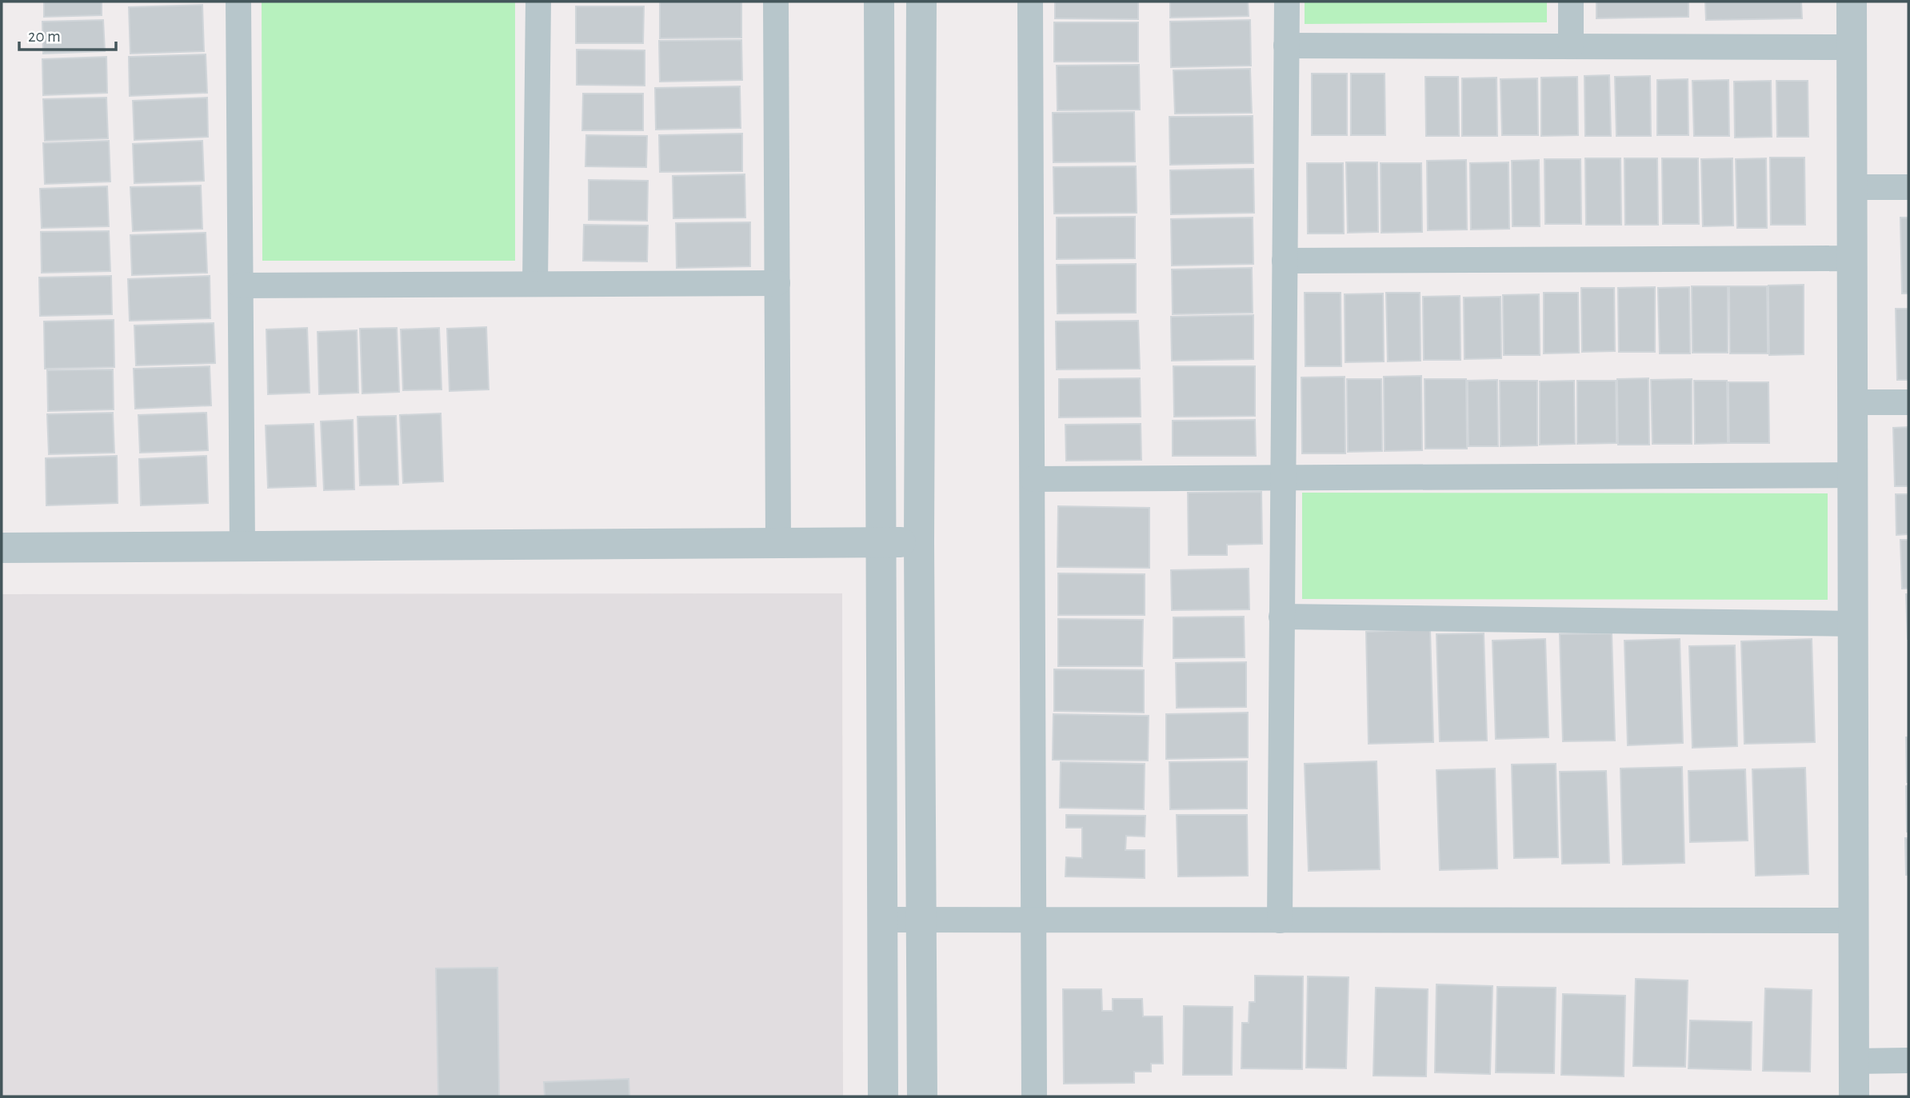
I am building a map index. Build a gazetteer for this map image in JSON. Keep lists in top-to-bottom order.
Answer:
{
  "scale_bar": "20 m"
}
